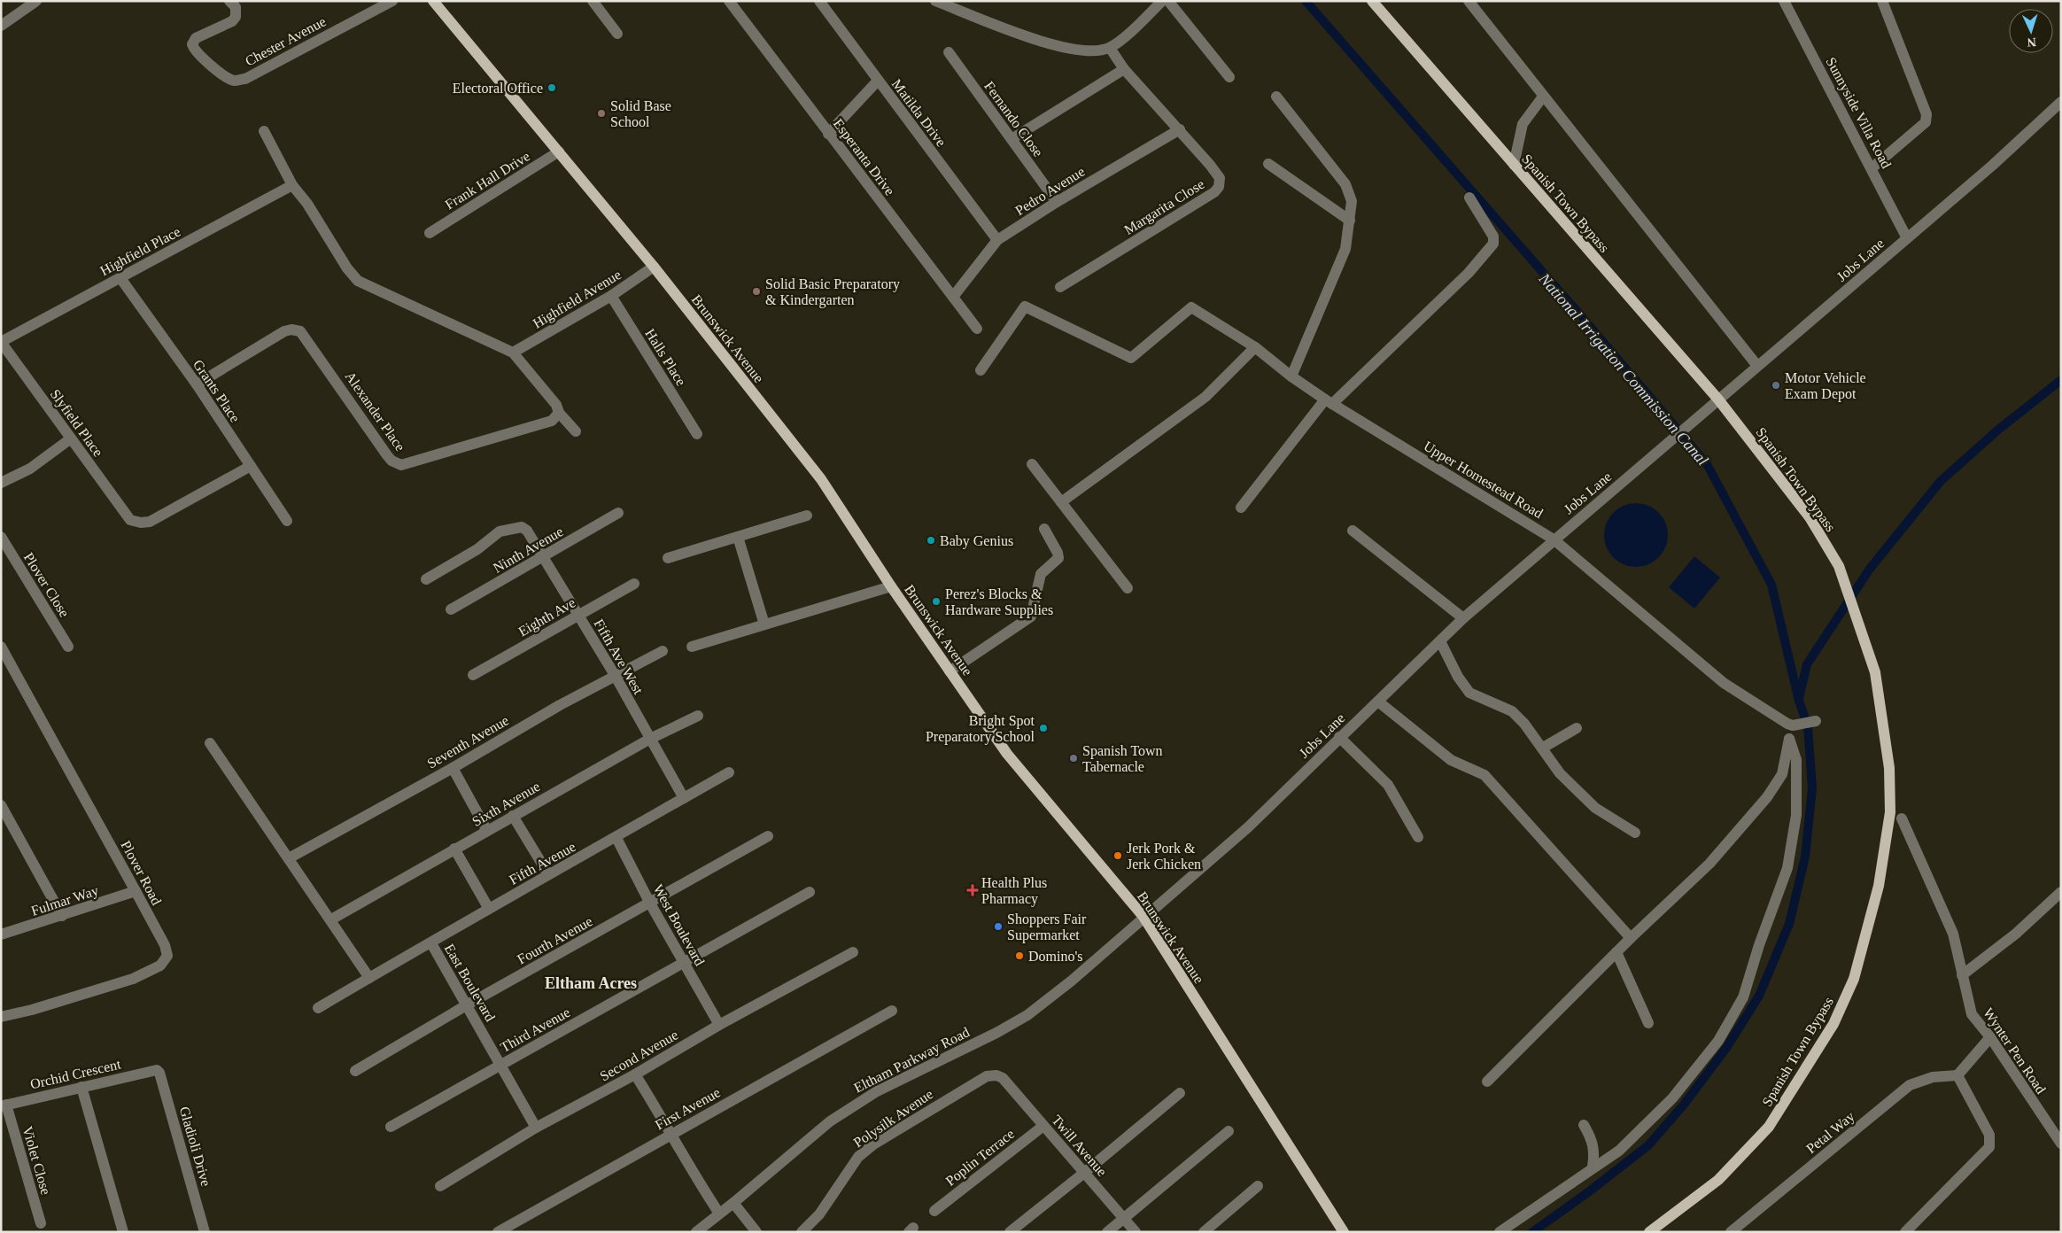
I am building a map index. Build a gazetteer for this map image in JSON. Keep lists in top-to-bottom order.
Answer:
{
  "streets": {
    "main road": ["Spanish Town Bypass", "Brunswick Avenue"],
    "street": [
      "Chester Avenue",
      "Matilda Drive",
      "Sunnyside Villa Road",
      "Fernando Close",
      "Esperanta Drive",
      "Frank Hall Drive",
      "Pedro Avenue",
      "Margarita Close",
      "Highfield Place",
      "Jobs Lane",
      "Highfield Avenue",
      "Halls Place",
      "Grants Place",
      "Alexander Place",
      "Slyfield Place",
      "Upper Homestead Road",
      "Ninth Avenue",
      "Plover Close",
      "Eighth Ave",
      "Fifth Ave West",
      "Seventh Avenue",
      "Sixth Avenue",
      "Fifth Avenue",
      "Plover Road",
      "Fulmar Way",
      "West Boulevard",
      "Fourth Avenue",
      "East Boulevard",
      "Third Avenue",
      "Wynter Pen Road",
      "Second Avenue",
      "Eltham Parkway Road",
      "Orchid Crescent",
      "First Avenue",
      "Polysilk Avenue",
      "Petal Way",
      "Twill Avenue",
      "Gladioli Drive",
      "Poplin Terrace",
      "Violet Close"
    ]
  },
  "crossings": [
    ["Matilda Drive", "Pedro Avenue"],
    ["Sunnyside Villa Road", "Jobs Lane"],
    ["Fernando Close", "Pedro Avenue"],
    ["Esperanta Drive", "Pedro Avenue"],
    ["Frank Hall Drive", "Brunswick Avenue"],
    ["Pedro Avenue", "Margarita Close"],
    ["Spanish Town Bypass", "Jobs Lane"],
    ["Highfield Place", "Grants Place"],
    ["Highfield Place", "Slyfield Place"],
    ["Jobs Lane", "Brunswick Avenue"],
    ["Jobs Lane", "Upper Homestead Road"],
    ["Jobs Lane", "Eltham Parkway Road"],
    ["Highfield Avenue", "Brunswick Avenue"],
    ["Highfield Avenue", "Halls Place"],
    ["Brunswick Avenue", "Eltham Parkway Road"],
    ["Grants Place", "Alexander Place"],
    ["Grants Place", "Slyfield Place"],
    ["Ninth Avenue", "Fifth Ave West"],
    ["Eighth Ave", "Fifth Ave West"],
    ["Fifth Ave West", "Seventh Avenue"],
    ["Fifth Ave West", "Sixth Avenue"],
    ["Fifth Ave West", "Fifth Avenue"],
    ["Fifth Avenue", "West Boulevard"],
    ["Fifth Avenue", "East Boulevard"],
    ["Plover Road", "Fulmar Way"],
    ["West Boulevard", "Fourth Avenue"],
    ["West Boulevard", "Third Avenue"],
    ["West Boulevard", "Second Avenue"],
    ["Fourth Avenue", "East Boulevard"],
    ["East Boulevard", "Third Avenue"],
    ["East Boulevard", "Second Avenue"],
    ["Orchid Crescent", "Gladioli Drive"],
    ["Orchid Crescent", "Violet Close"],
    ["Polysilk Avenue", "Twill Avenue"],
    ["Twill Avenue", "Poplin Terrace"]
  ],
  "districts": ["Eltham Acres"],
  "water": ["National Irrigation Commission Canal"],
  "places": {
    "other": [
      "Electoral Office",
      "Solid Base School",
      "Solid Basic Preparatory & Kindergarten",
      "Motor Vehicle Exam Depot",
      "Baby Genius",
      "Perez's Blocks & Hardware Supplies",
      "Bright Spot Preparatory School",
      "Spanish Town Tabernacle",
      "Jerk Pork & Jerk Chicken",
      "Shoppers Fair Supermarket",
      "Domino's"
    ],
    "health": ["Health Plus Pharmacy"]
  },
  "north": "bottom"
}
